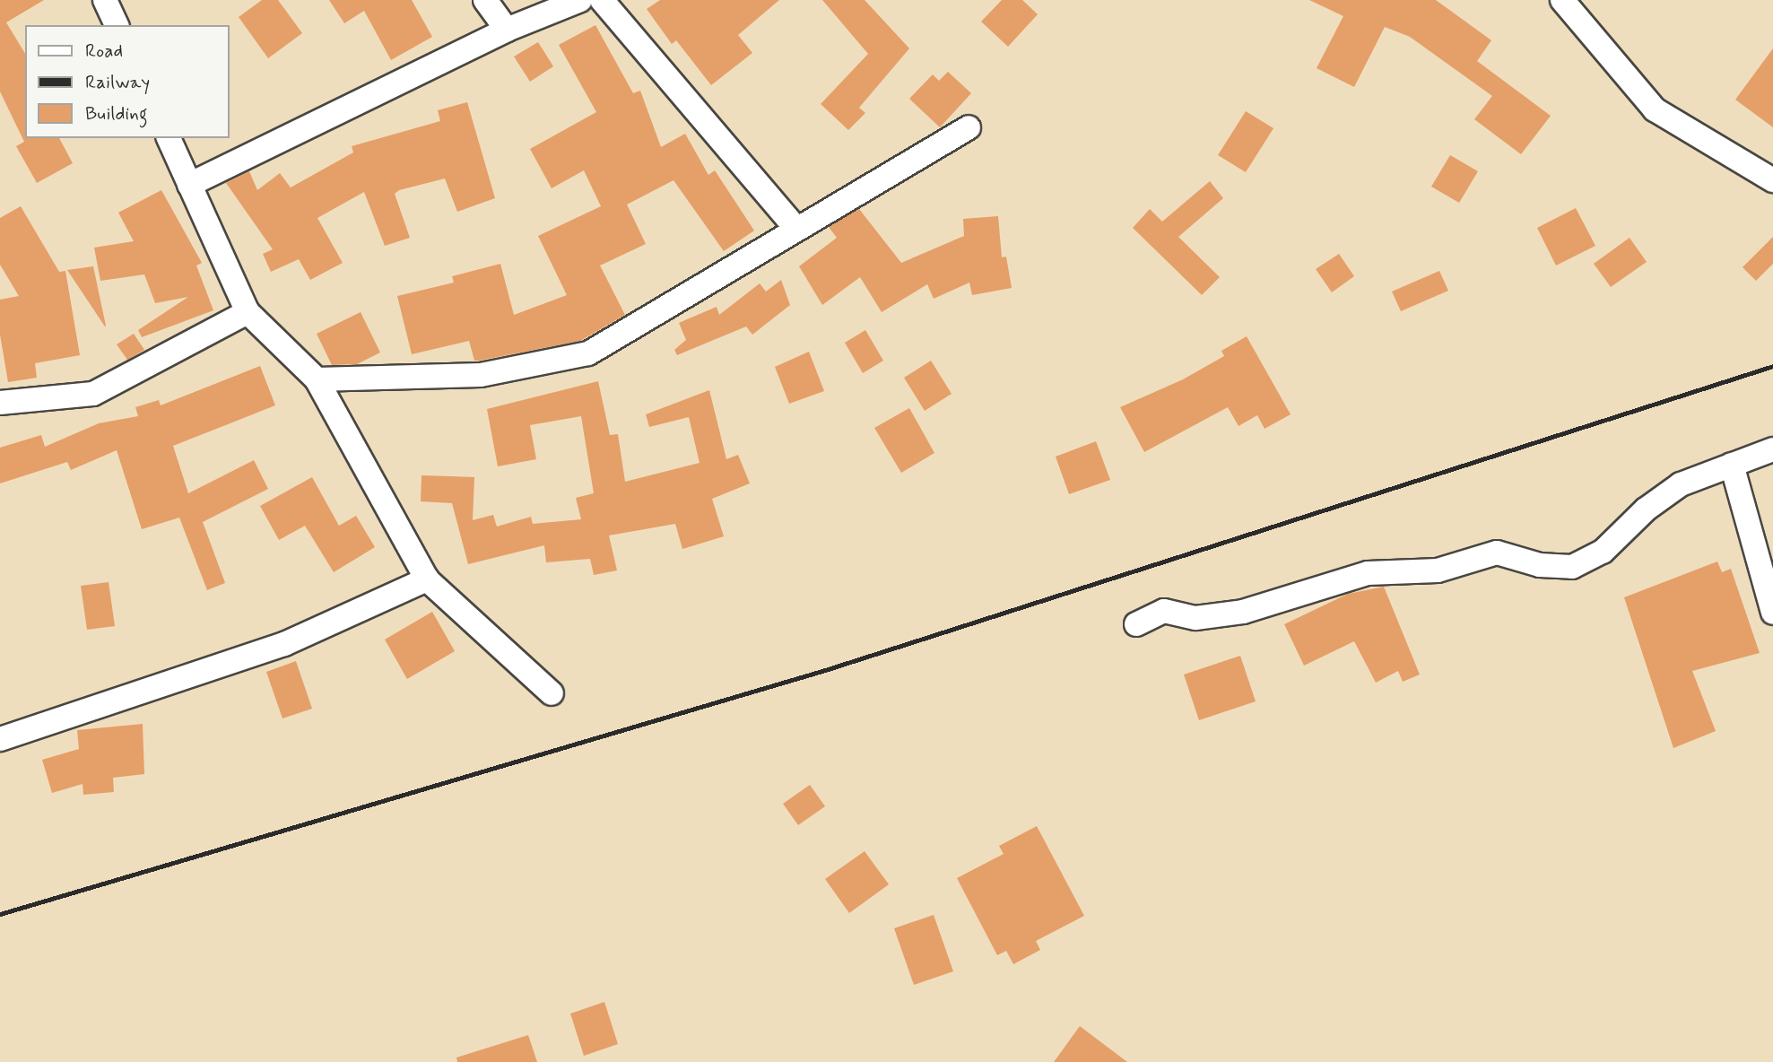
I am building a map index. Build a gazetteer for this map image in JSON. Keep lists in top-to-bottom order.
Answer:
{
  "legend": ["Road", "Railway", "Building"]
}
